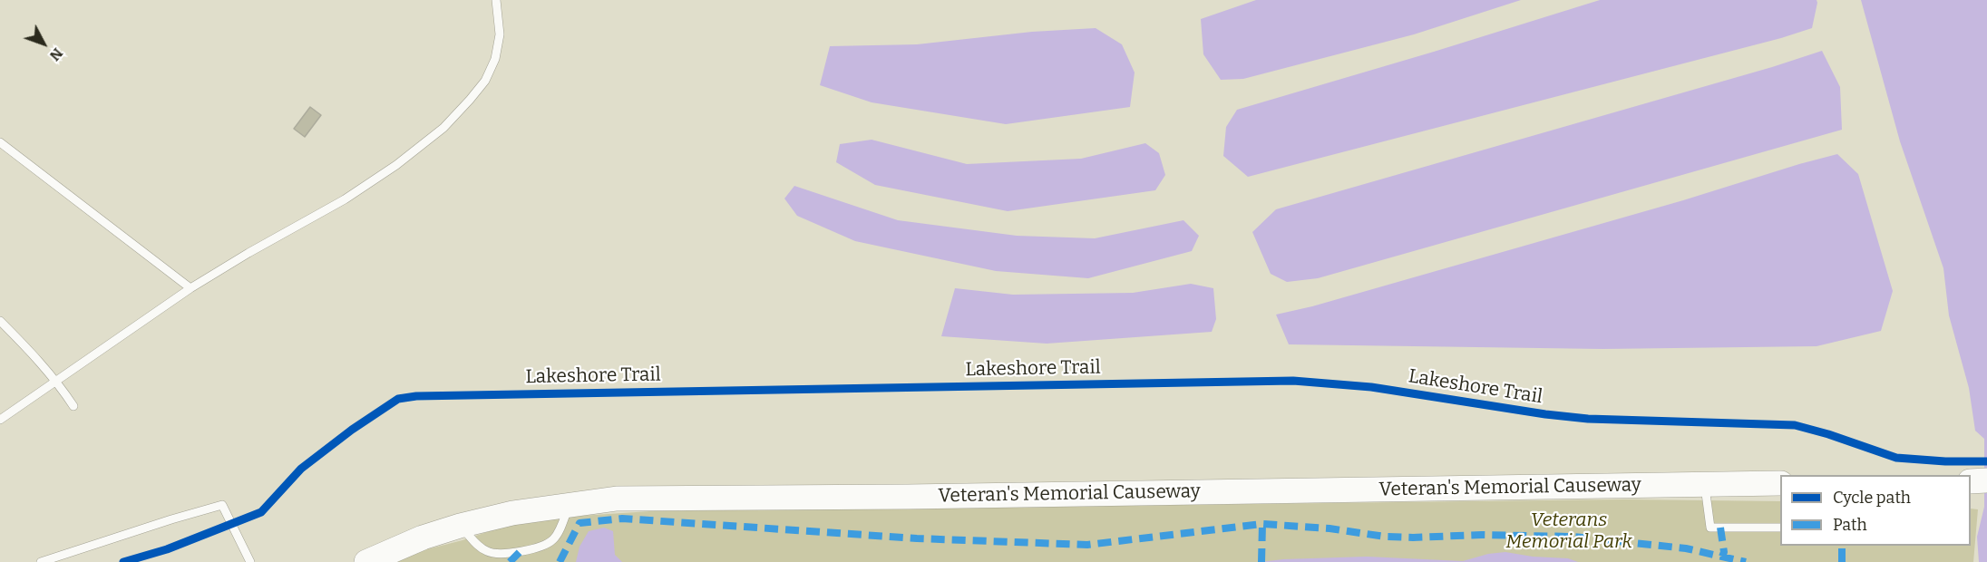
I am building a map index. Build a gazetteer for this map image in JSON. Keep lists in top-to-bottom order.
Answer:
{
  "streets": {
    "main road": ["Veteran's Memorial Causeway"],
    "cycle path": ["Lakeshore Trail"]
  },
  "parks": ["Veterans Memorial Park"],
  "legend": ["Cycle path", "Path"],
  "north": "bottom right"
}
